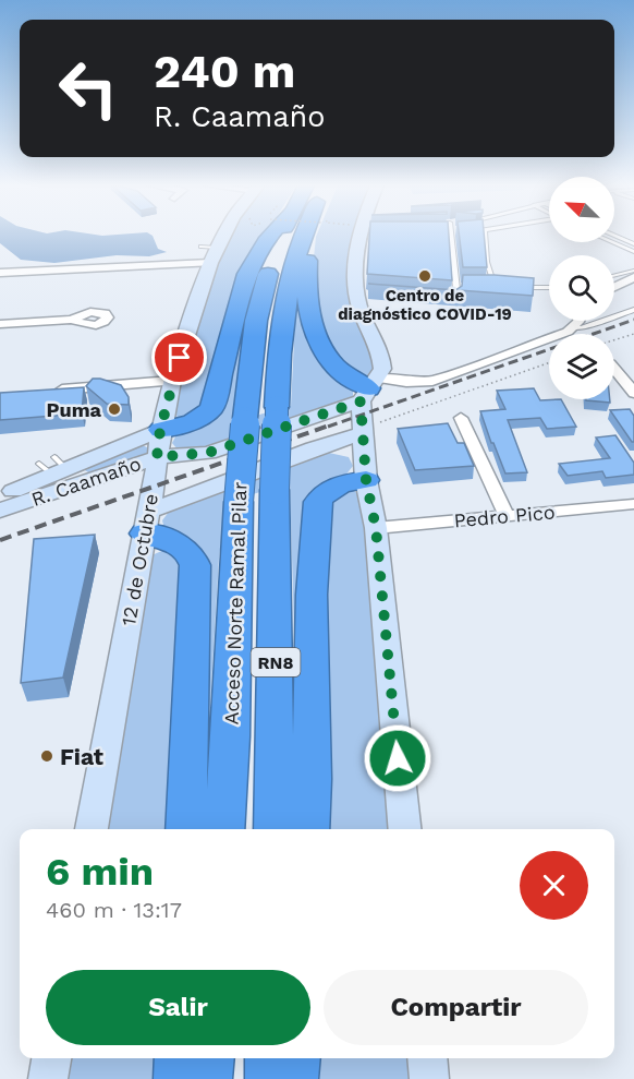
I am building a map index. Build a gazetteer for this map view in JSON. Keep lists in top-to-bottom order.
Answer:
{
  "streets": {
    "highway": ["Acceso Norte Ramal Pilar", "RN8"],
    "street": ["R. Caamaño", "Pedro Pico", "12 de Octubre"]
  },
  "crossings": [
    ["R. Caamaño", "12 de Octubre"]
  ],
  "places": ["Centro de diagnóstico COVID-19", "Puma", "Fiat"],
  "north": "top left",
  "page": {
    "turn": ["240 m", "R. Caamaño"],
    "heading": ["6 min", "460 m · 13:17"],
    "buttons": ["Salir", "Compartir"]
  }
}
